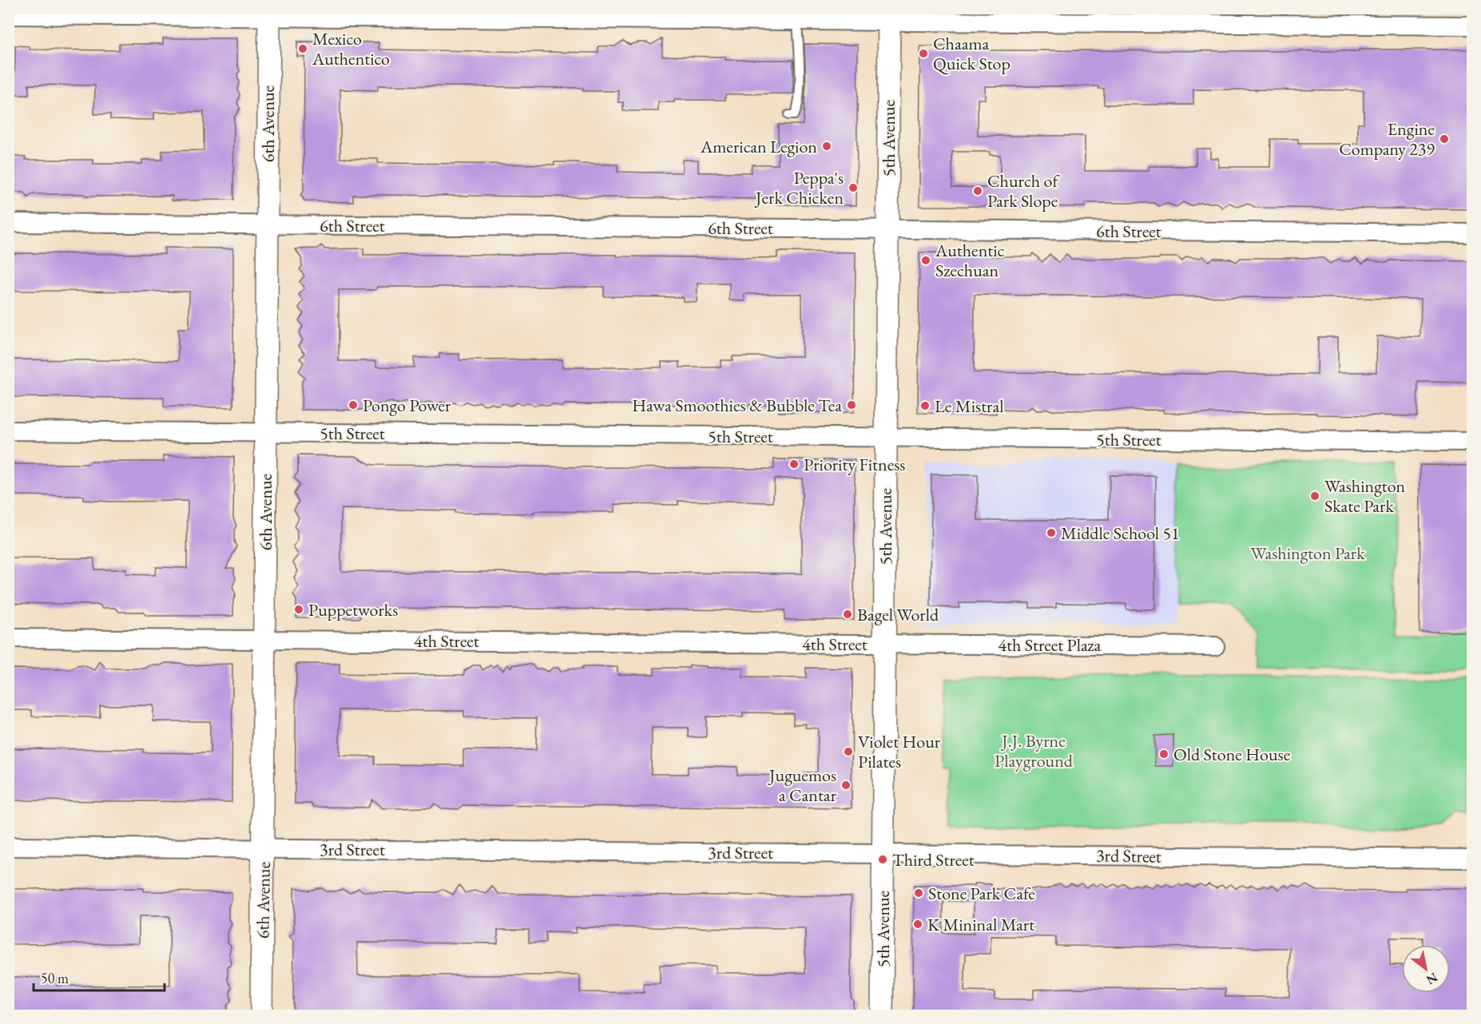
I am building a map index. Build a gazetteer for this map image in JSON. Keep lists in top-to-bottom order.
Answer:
{
  "streets": {
    "street": [
      "6th Avenue",
      "5th Avenue",
      "6th Street",
      "5th Street",
      "4th Street",
      "4th Street Plaza",
      "3rd Street"
    ]
  },
  "crossings": [
    ["6th Avenue", "6th Street"],
    ["6th Avenue", "5th Street"],
    ["6th Avenue", "4th Street"],
    ["6th Avenue", "3rd Street"],
    ["5th Avenue", "6th Street"],
    ["5th Avenue", "5th Street"],
    ["5th Avenue", "4th Street"],
    ["5th Avenue", "4th Street Plaza"],
    ["5th Avenue", "3rd Street"],
    ["4th Street", "4th Street Plaza"]
  ],
  "parks": ["Washington Park", "J.J. Byrne Playground"],
  "places": [
    "Mexico Authentico",
    "Chaama Quick Stop",
    "Engine Company 239",
    "American Legion",
    "Peppa's Jerk Chicken",
    "Church of Park Slope",
    "Authentic Szechuan",
    "Pongo Power",
    "Hawa Smoothies & Bubble Tea",
    "Le Mistral",
    "Priority Fitness",
    "Washington Skate Park",
    "Middle School 51",
    "Puppetworks",
    "Bagel World",
    "Violet Hour Pilates",
    "Old Stone House",
    "Juguemos a Cantar",
    "Third Street",
    "Stone Park Cafe",
    "K Mininal Mart"
  ],
  "scale_bar": "50 m",
  "north": "bottom right"
}
